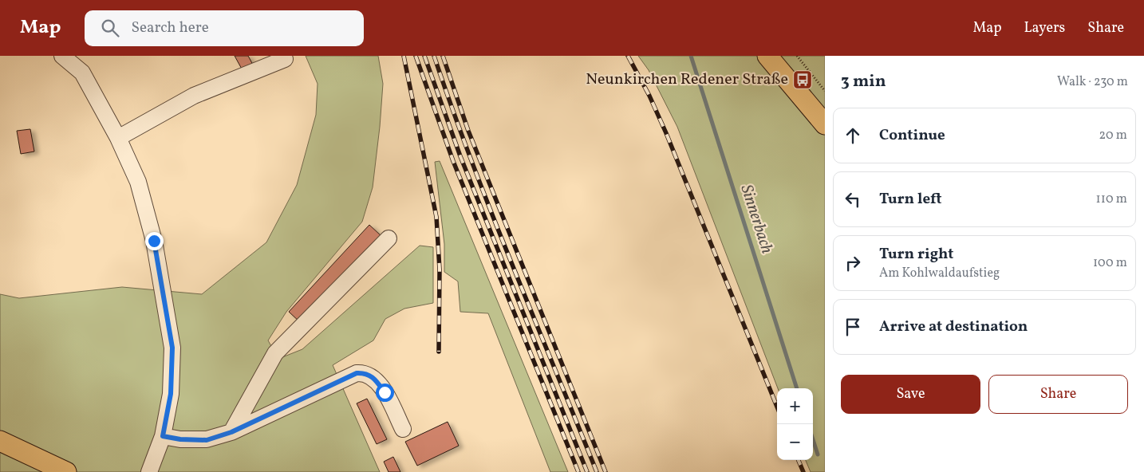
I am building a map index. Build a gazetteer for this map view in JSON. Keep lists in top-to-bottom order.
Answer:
{
  "water": ["Sinnerbach"],
  "places": {
    "bus stop": ["Neunkirchen Redener Straße"]
  },
  "page": {
    "header": "Map",
    "search": "Search here",
    "nav": ["Map", "Layers", "Share"],
    "heading": ["3 min", "Walk · 230 m"],
    "list": [
      ["Continue", "20 m"],
      ["Turn left", "110 m"],
      ["Turn right", "Am Kohlwaldaufstieg", "100 m"],
      "Arrive at destination"
    ],
    "buttons": ["Save", "Share"],
    "map_buttons": ["+", "−"]
  }
}
